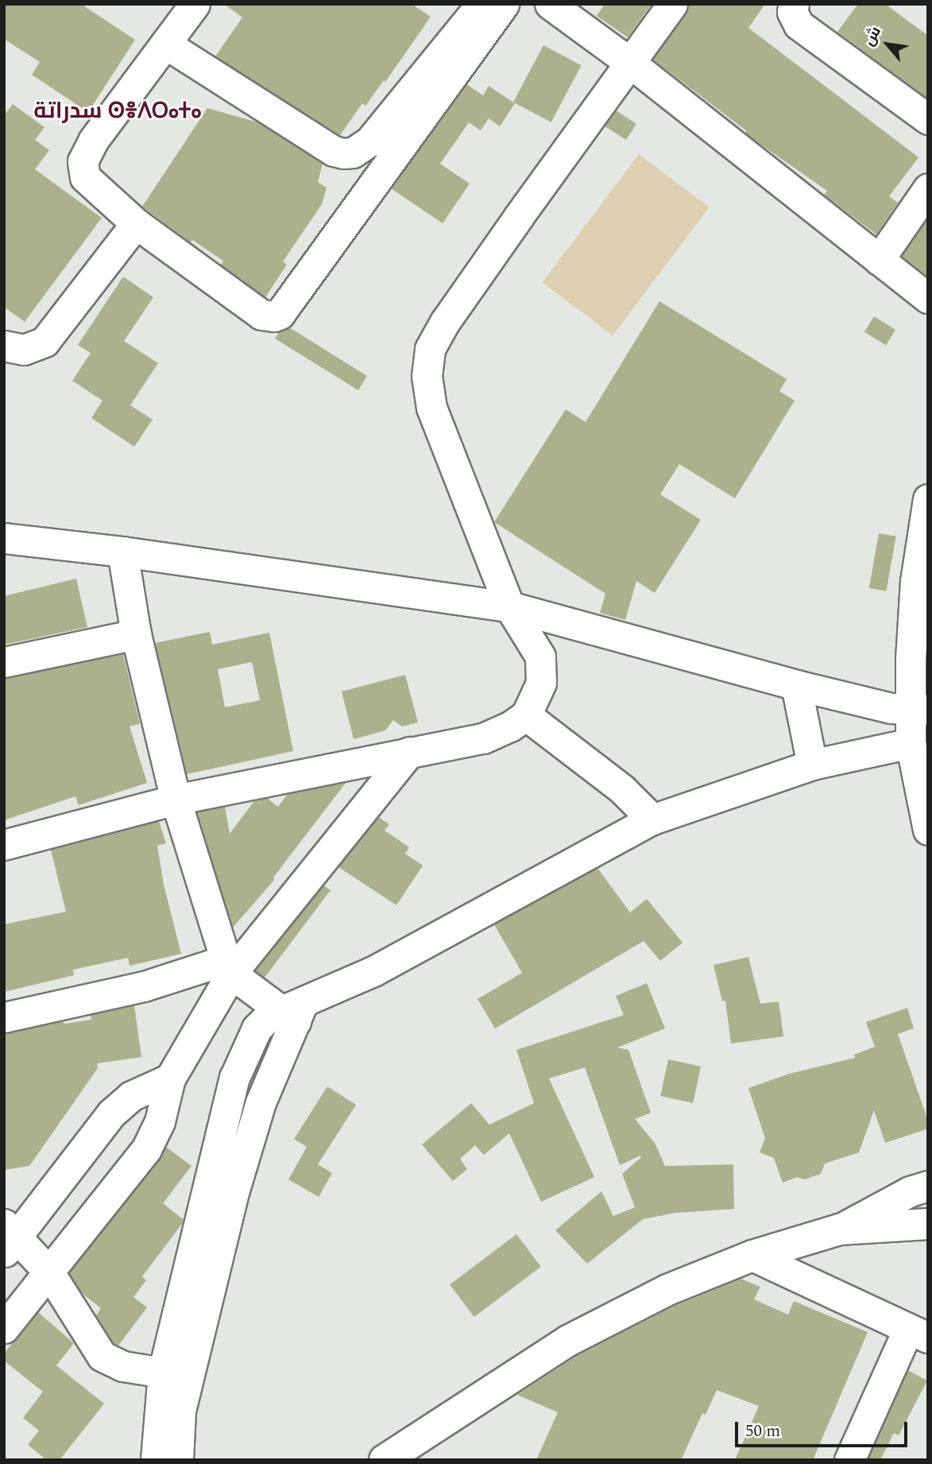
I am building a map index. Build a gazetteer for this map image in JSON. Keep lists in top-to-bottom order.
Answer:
{
  "districts": ["سدراتة ⵙⴻⴷⵔⴰⵜⴰ"],
  "scale_bar": "50 m",
  "north": "top left"
}
